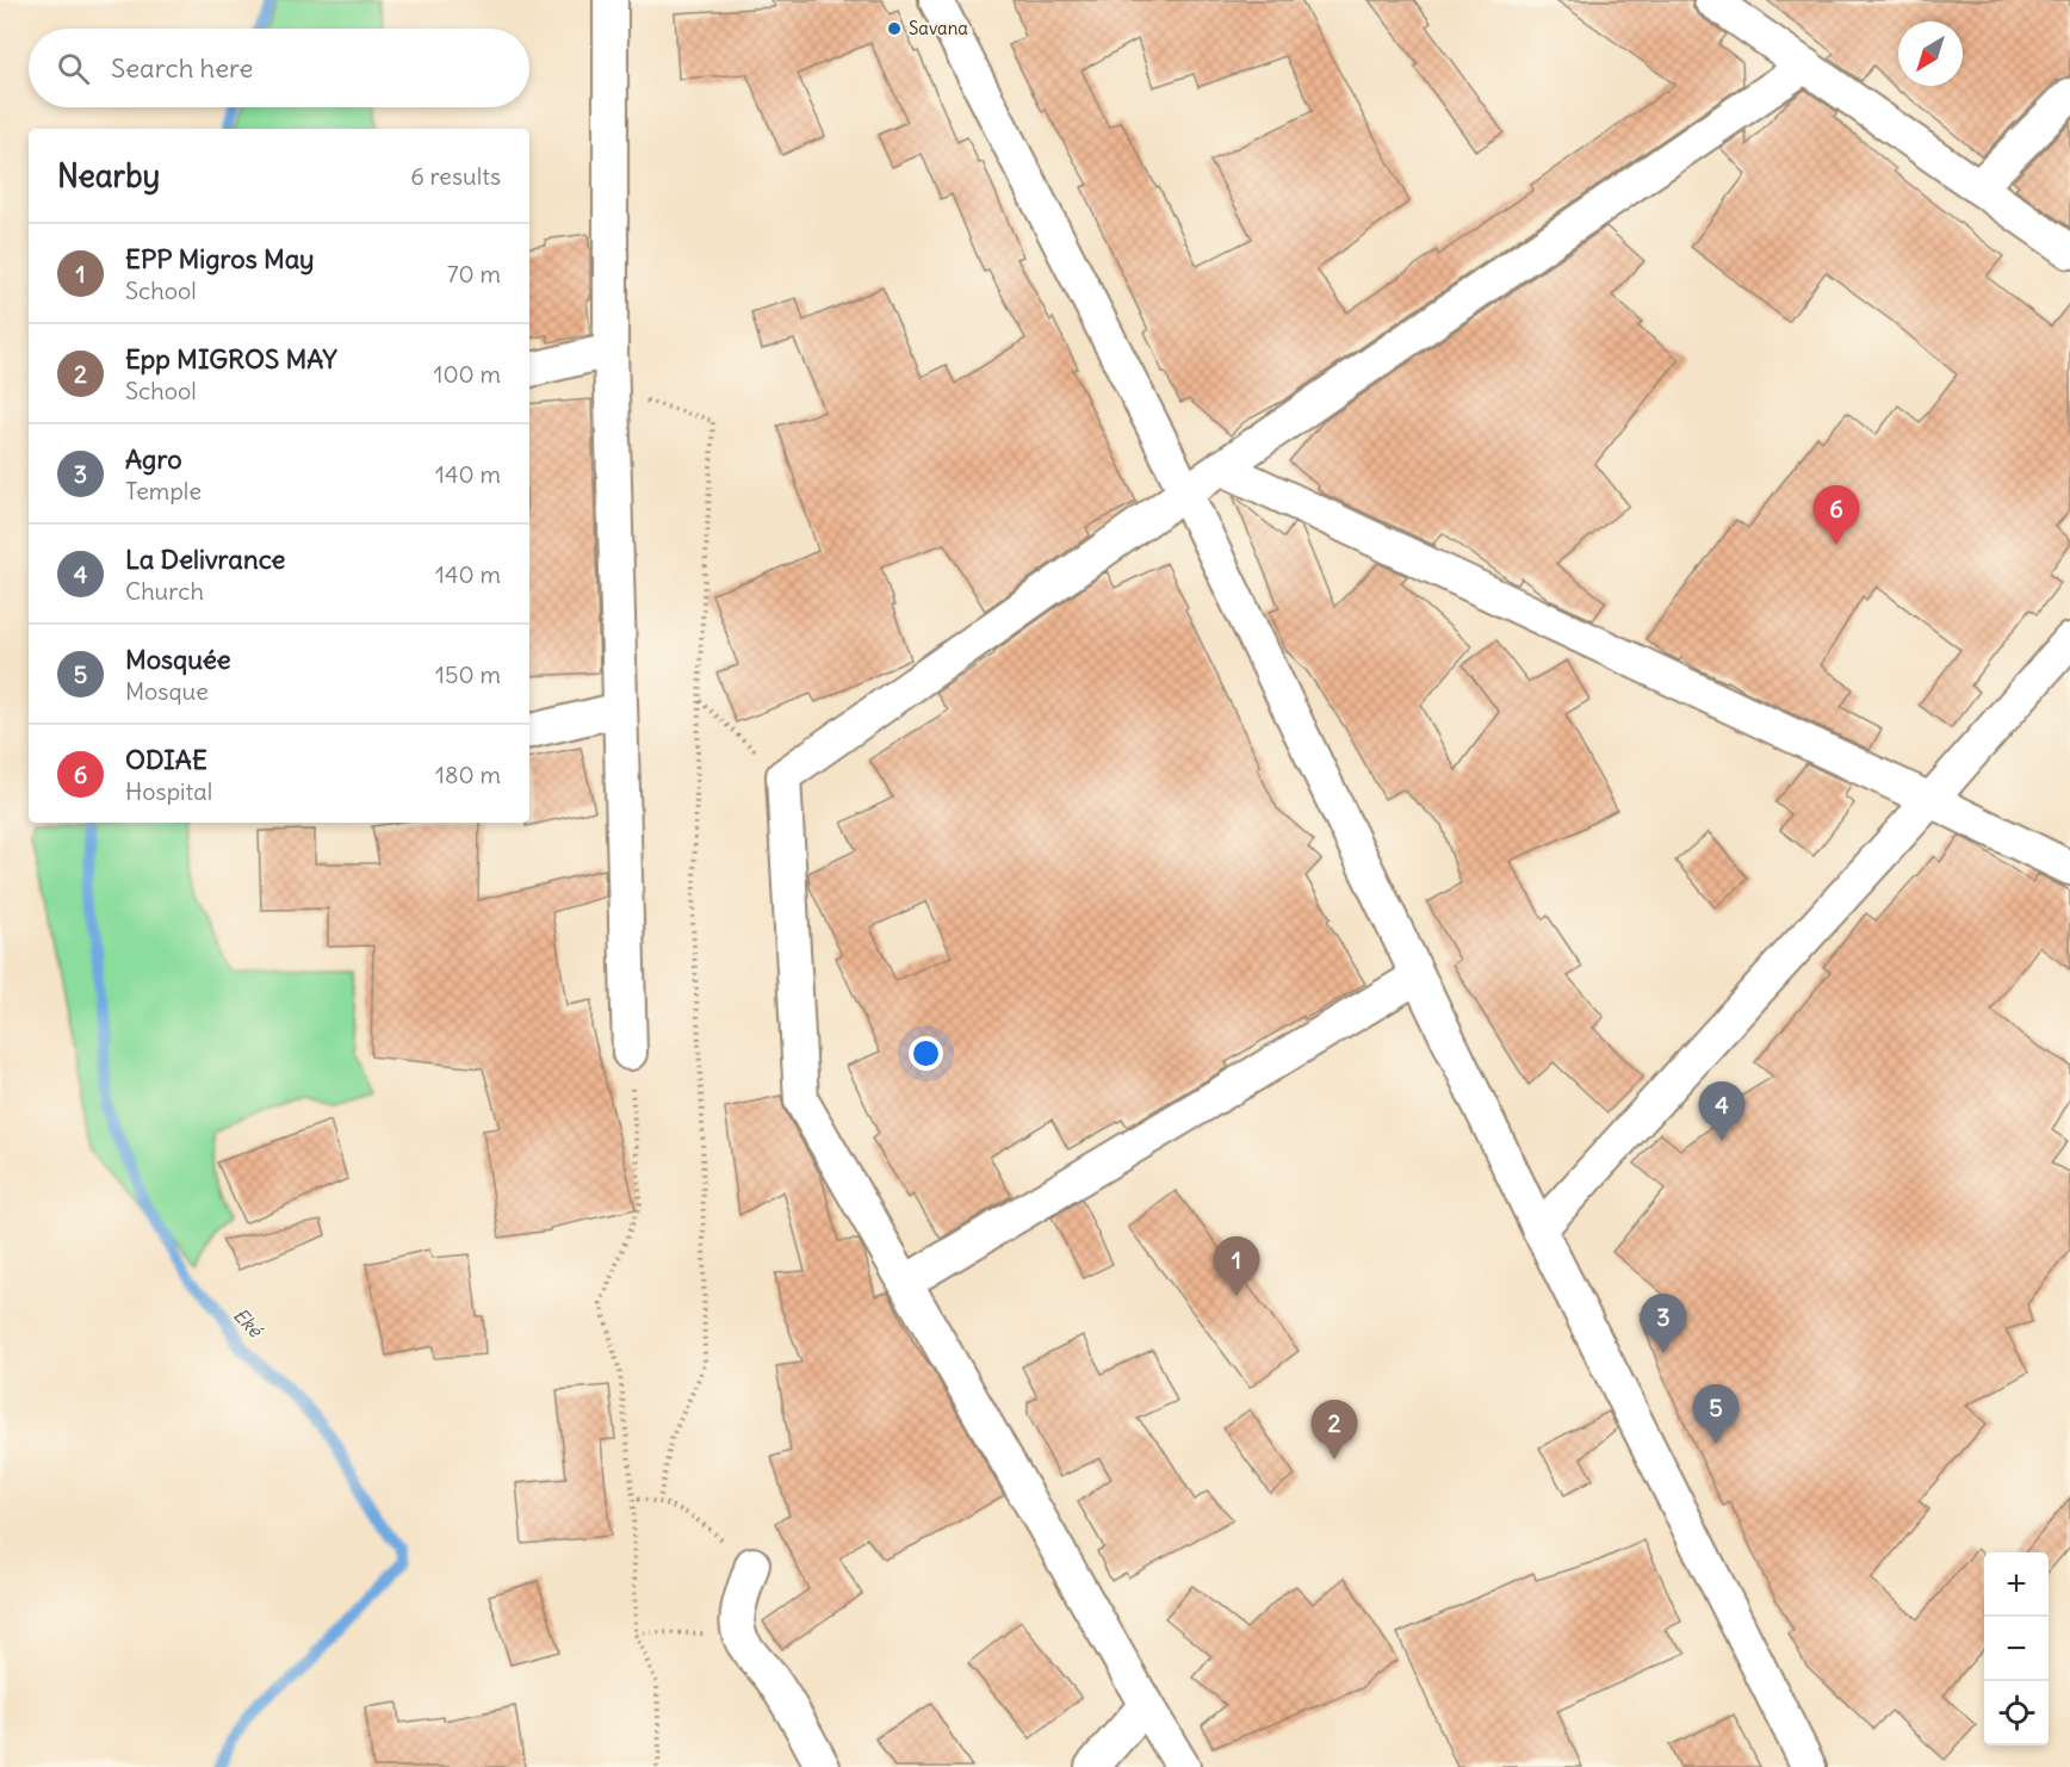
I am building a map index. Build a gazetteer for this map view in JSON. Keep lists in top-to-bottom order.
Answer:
{
  "water": ["Eké"],
  "places": ["Savana"],
  "north": "bottom left",
  "page": {
    "search": "Search here",
    "heading": ["Nearby", "6 results"],
    "list": [
      {
        "mark": "1",
        "name": "EPP Migros May",
        "note": "School",
        "value": "70 m"
      },
      {
        "mark": "2",
        "name": "Epp MIGROS MAY",
        "note": "School",
        "value": "100 m"
      },
      {
        "mark": "3",
        "name": "Agro",
        "note": "Temple",
        "value": "140 m"
      },
      {
        "mark": "4",
        "name": "La Delivrance",
        "note": "Church",
        "value": "140 m"
      },
      {
        "mark": "5",
        "name": "Mosquée",
        "note": "Mosque",
        "value": "150 m"
      },
      {
        "mark": "6",
        "name": "ODIAE",
        "note": "Hospital",
        "value": "180 m"
      }
    ],
    "pins": [
      "6",
      "4",
      "1",
      "3",
      "5",
      "2"
    ],
    "map_buttons": ["+", "−"]
  }
}
